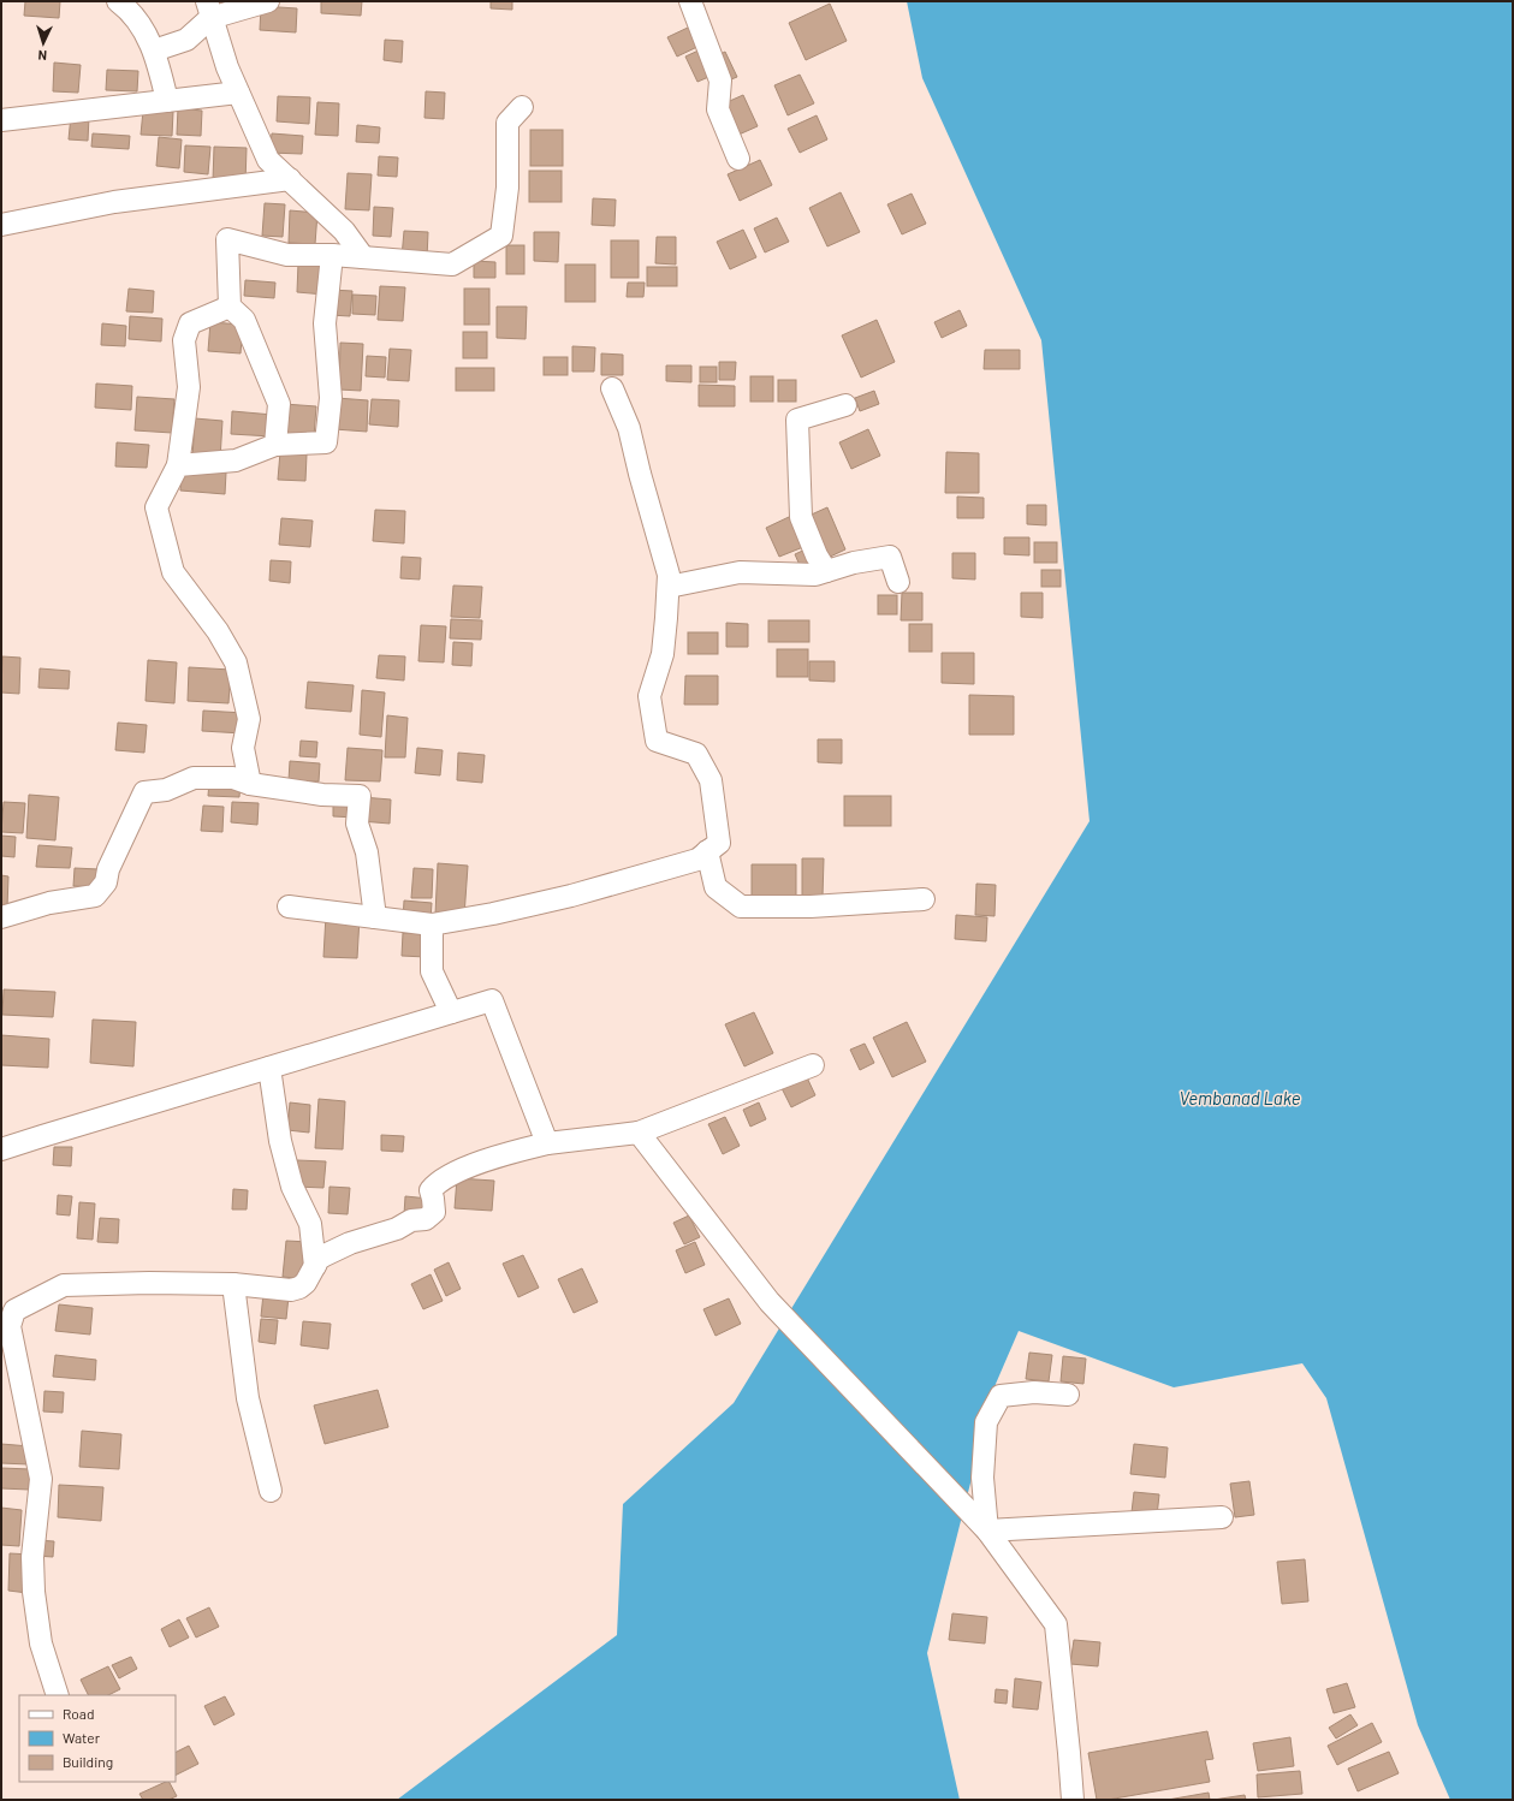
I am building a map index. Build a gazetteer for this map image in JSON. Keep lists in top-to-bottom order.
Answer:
{
  "water": ["Vembanad Lake"],
  "legend": ["Road", "Water", "Building"],
  "north": "bottom"
}
